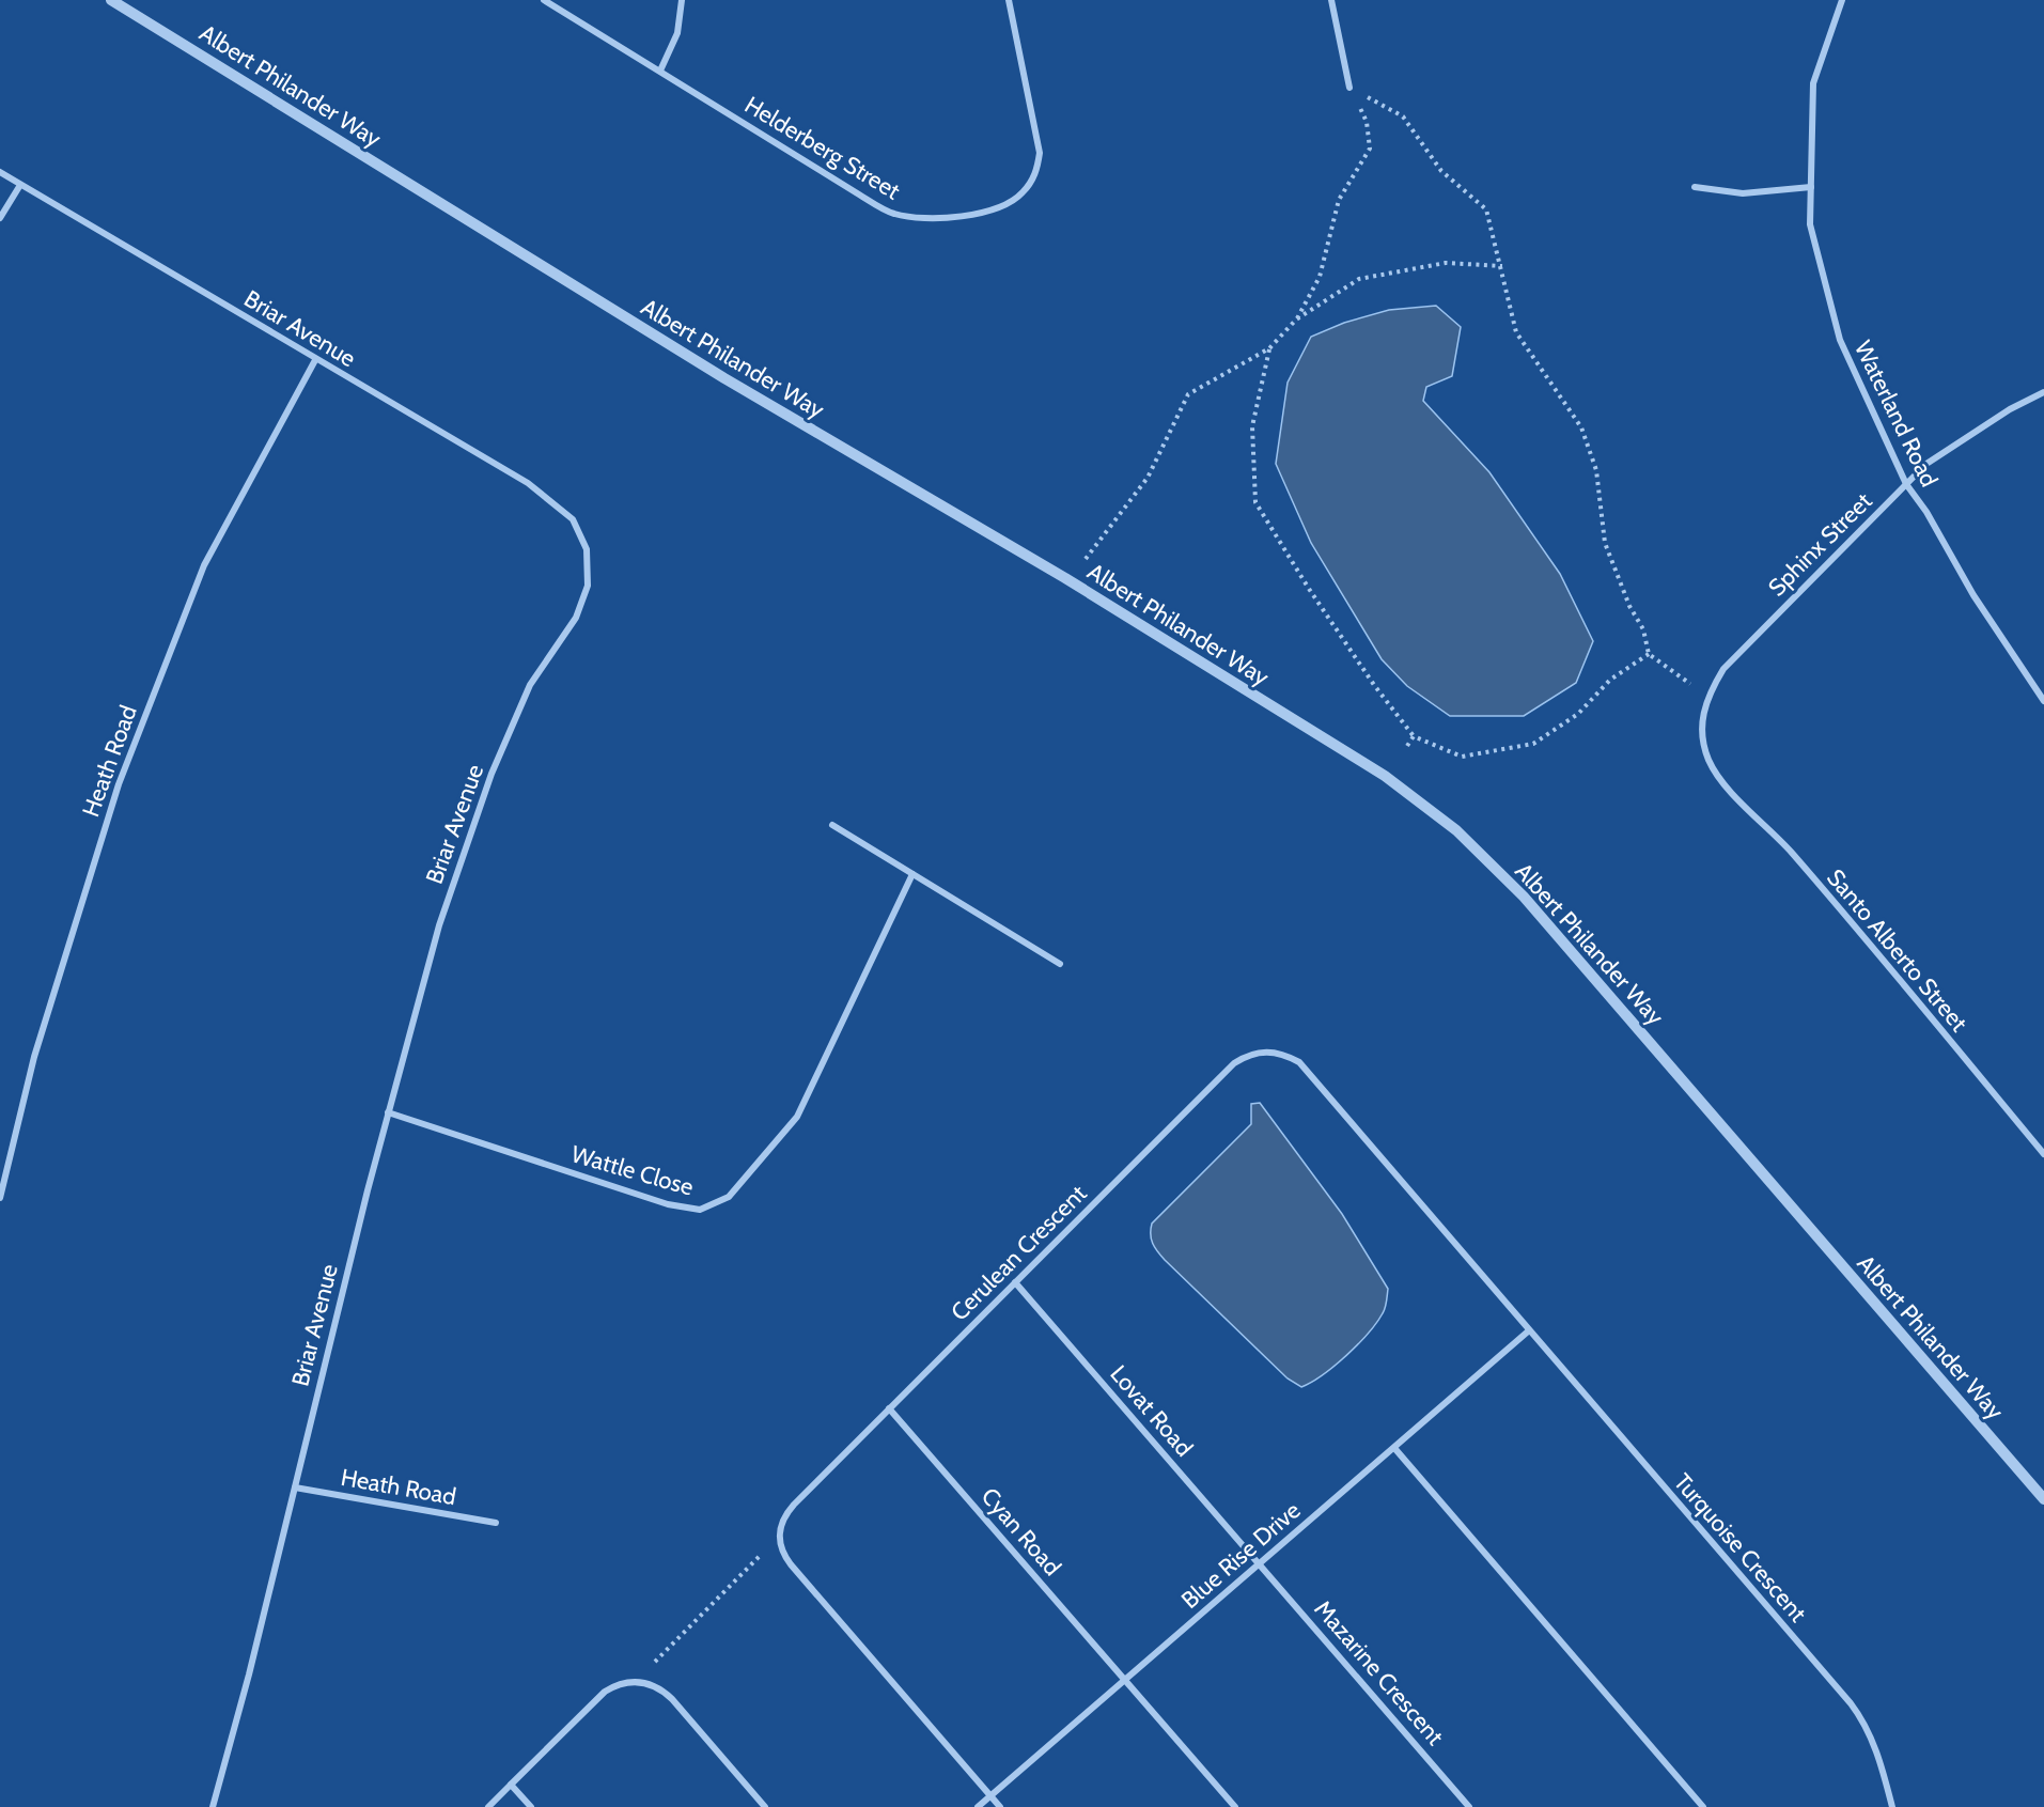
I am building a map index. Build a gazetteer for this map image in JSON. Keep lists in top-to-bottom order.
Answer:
{
  "streets": {
    "street": [
      "Albert Philander Way",
      "Helderberg Street",
      "Briar Avenue",
      "Waterland Road",
      "Sphinx Street",
      "Heath Road",
      "Santo Alberto Street",
      "Wattle Close",
      "Cerulean Crescent",
      "Lovat Road",
      "Cyan Road",
      "Turquoise Crescent",
      "Blue Rise Drive",
      "Mazarine Crescent"
    ]
  },
  "crossings": [
    ["Briar Avenue", "Heath Road"],
    ["Briar Avenue", "Wattle Close"],
    ["Waterland Road", "Sphinx Street"],
    ["Sphinx Street", "Santo Alberto Street"],
    ["Cerulean Crescent", "Lovat Road"],
    ["Cerulean Crescent", "Cyan Road"],
    ["Cerulean Crescent", "Turquoise Crescent"],
    ["Cerulean Crescent", "Blue Rise Drive"],
    ["Lovat Road", "Blue Rise Drive"],
    ["Lovat Road", "Mazarine Crescent"],
    ["Cyan Road", "Blue Rise Drive"],
    ["Turquoise Crescent", "Blue Rise Drive"],
    ["Blue Rise Drive", "Mazarine Crescent"]
  ]
}
